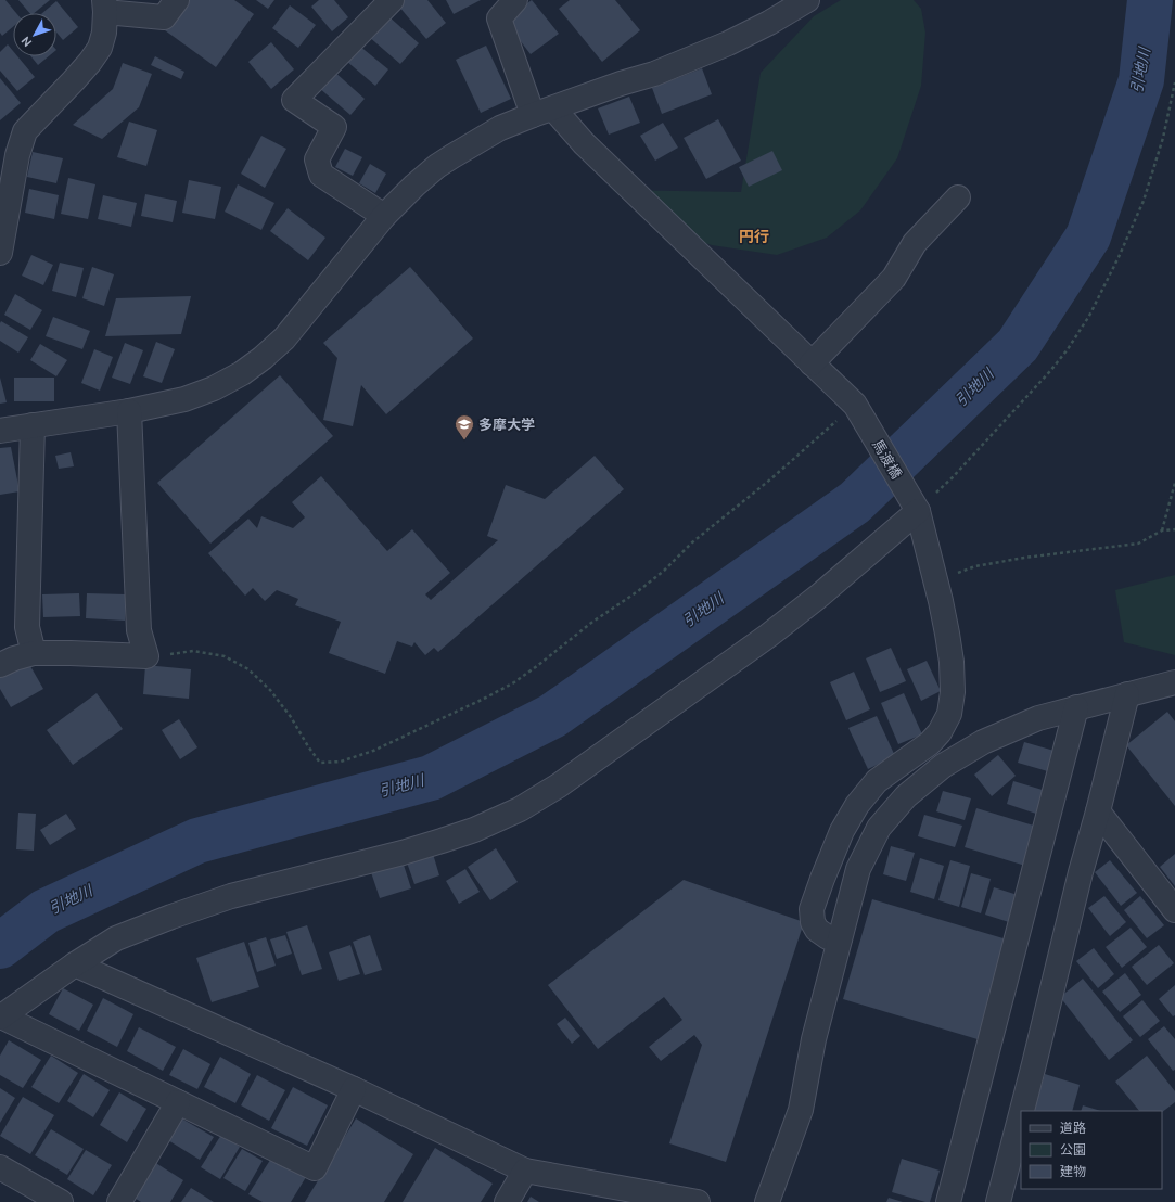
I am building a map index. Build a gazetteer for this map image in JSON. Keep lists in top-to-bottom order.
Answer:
{
  "streets": {
    "street": ["馬渡橋"]
  },
  "districts": ["円行"],
  "water": ["引地川"],
  "places": {
    "school or university": ["多摩大学"]
  },
  "legend": ["道路", "公園", "建物"],
  "north": "bottom left"
}
